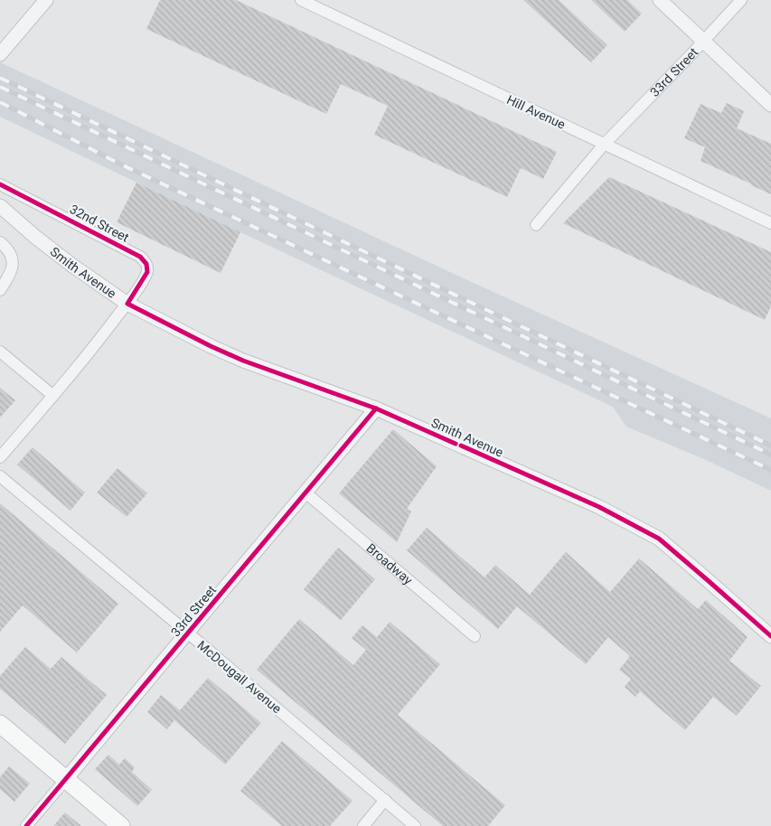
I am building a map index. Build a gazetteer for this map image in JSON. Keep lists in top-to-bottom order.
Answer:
{
  "streets": {
    "street": [
      "33rd Street",
      "Hill Avenue",
      "32nd Street",
      "Smith Avenue",
      "Broadway",
      "McDougall Avenue"
    ]
  },
  "crossings": [
    ["33rd Street", "Hill Avenue"],
    ["33rd Street", "Smith Avenue"],
    ["33rd Street", "Broadway"],
    ["33rd Street", "McDougall Avenue"],
    ["32nd Street", "Smith Avenue"]
  ]
}
